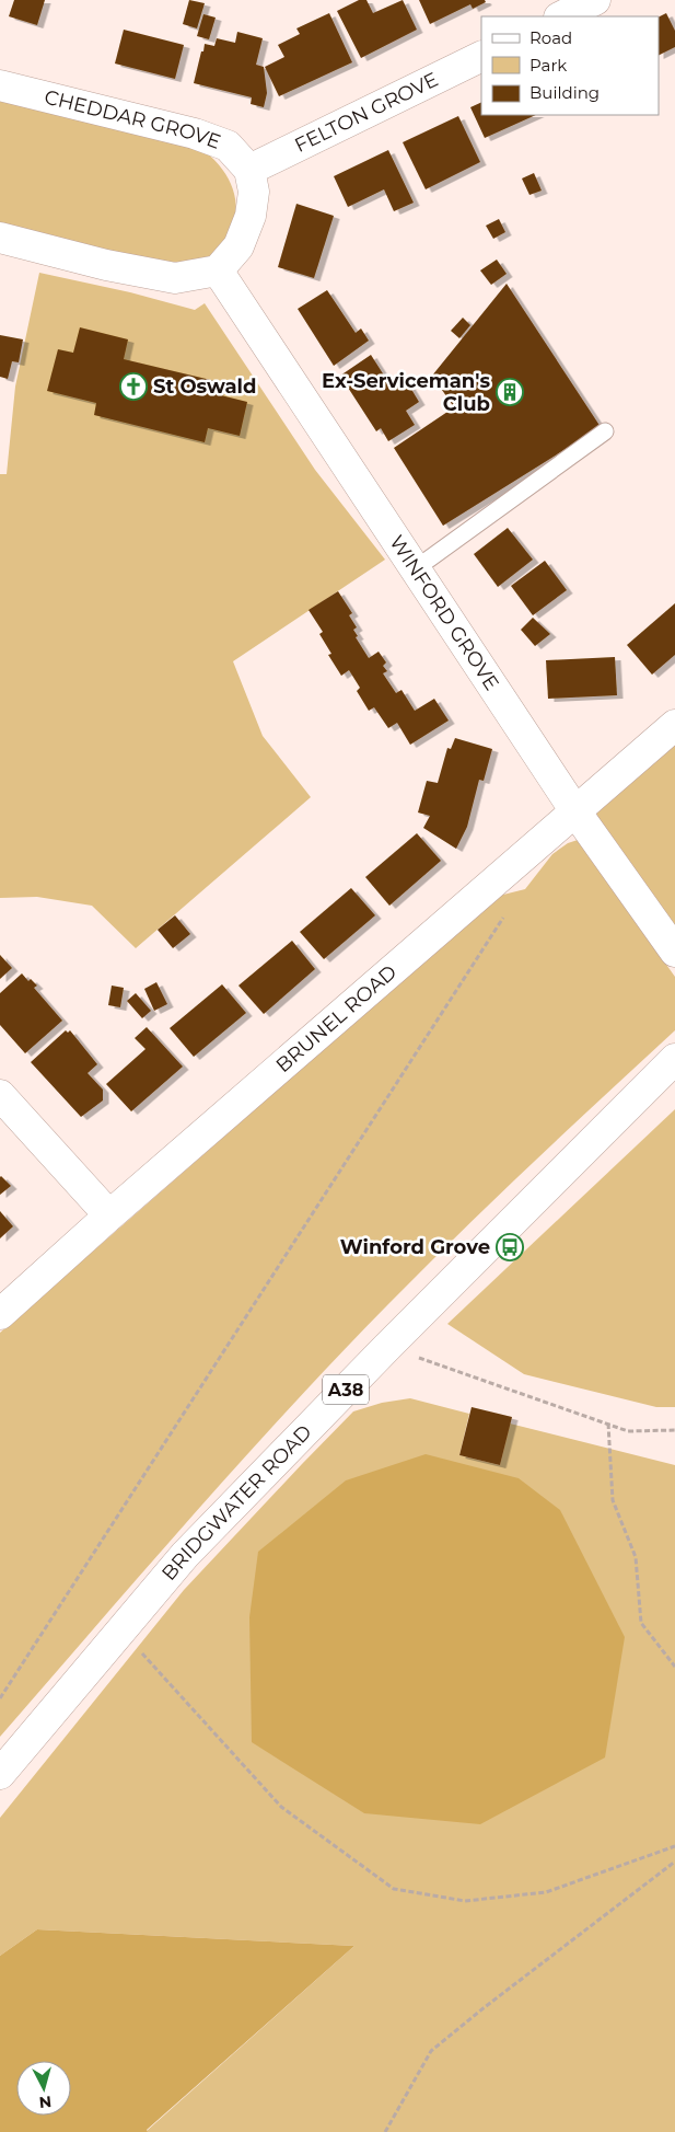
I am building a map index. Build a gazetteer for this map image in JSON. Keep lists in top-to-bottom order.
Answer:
{
  "streets": {
    "main road": [
      "FELTON GROVE",
      "CHEDDAR GROVE",
      "WINFORD GROVE",
      "BRUNEL ROAD",
      "A38",
      "BRIDGWATER ROAD"
    ]
  },
  "crossings": [
    ["FELTON GROVE", "CHEDDAR GROVE"],
    ["WINFORD GROVE", "BRUNEL ROAD"]
  ],
  "places": {
    "church": ["St Oswald"],
    "building": ["Ex-Serviceman's Club"],
    "bus stop": ["Winford Grove"]
  },
  "legend": ["Road", "Park", "Building"],
  "north": "bottom"
}
